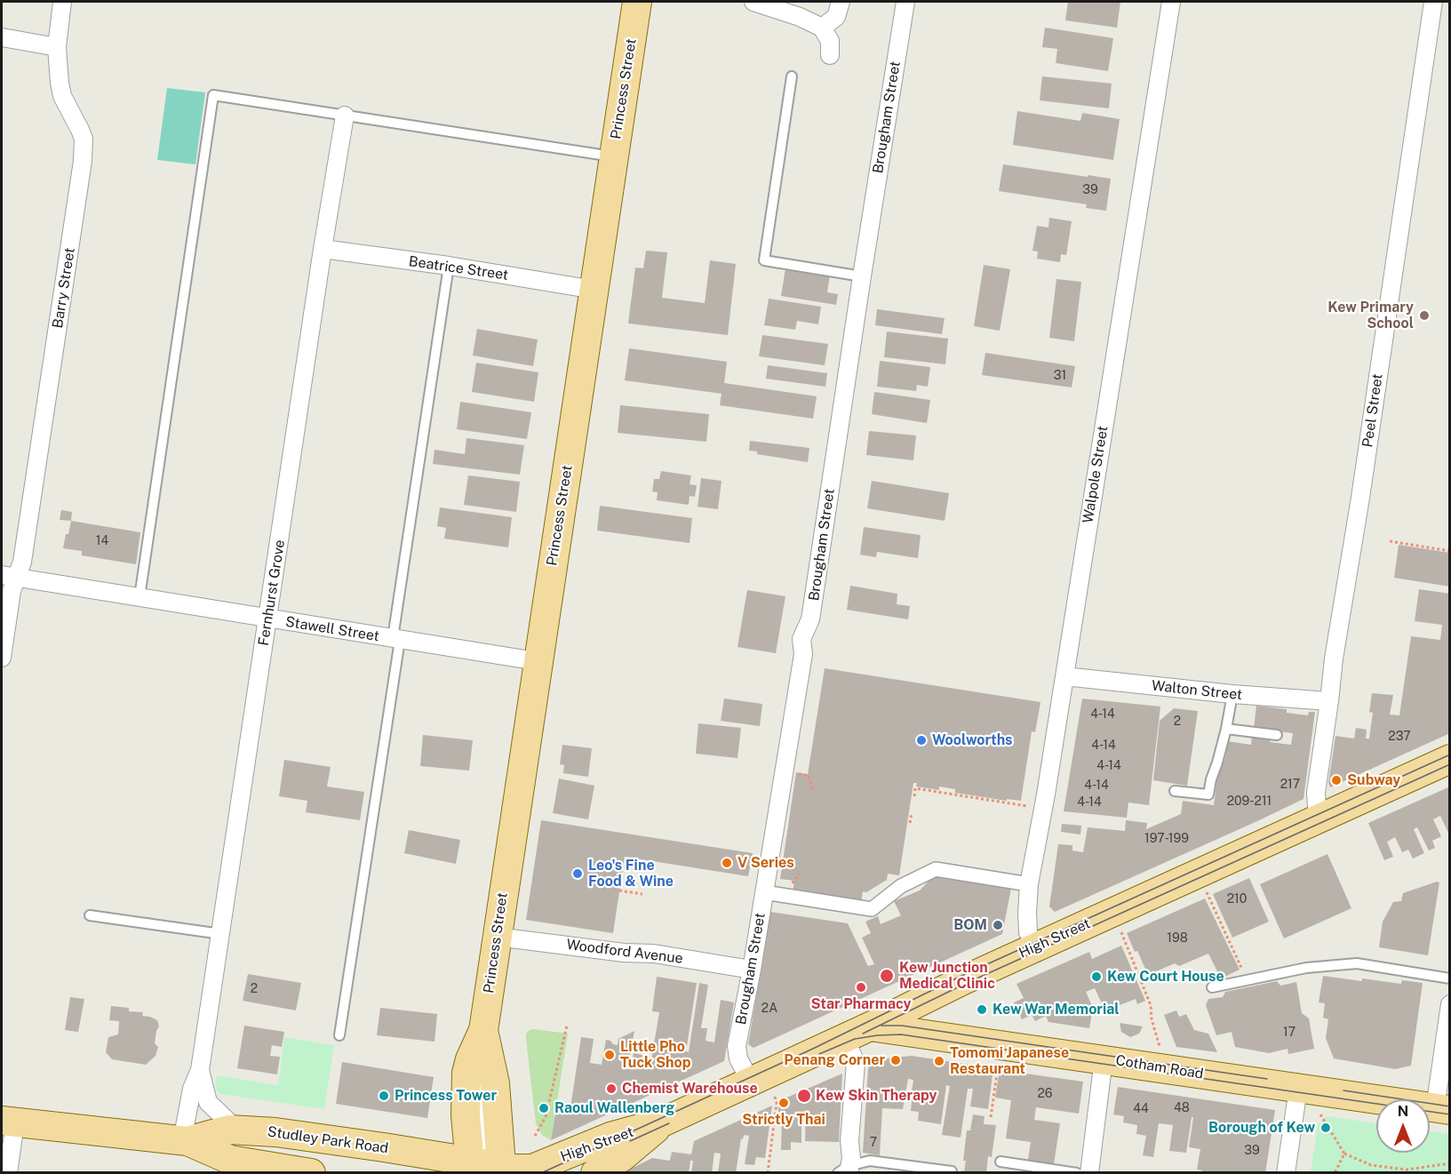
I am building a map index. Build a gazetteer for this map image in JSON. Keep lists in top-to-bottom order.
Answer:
{
  "streets": {
    "main road": [
      "Princess Street",
      "High Street",
      "Cotham Road",
      "Studley Park Road"
    ],
    "street": [
      "Brougham Street",
      "Beatrice Street",
      "Barry Street",
      "Peel Street",
      "Walpole Street",
      "Fernhurst Grove",
      "Stawell Street",
      "Walton Street",
      "Woodford Avenue"
    ]
  },
  "crossings": [
    ["Princess Street", "Beatrice Street"],
    ["Princess Street", "Stawell Street"],
    ["Princess Street", "High Street"],
    ["Princess Street", "Woodford Avenue"],
    ["Princess Street", "Studley Park Road"],
    ["Brougham Street", "High Street"],
    ["Brougham Street", "Woodford Avenue"],
    ["Beatrice Street", "Fernhurst Grove"],
    ["Barry Street", "Stawell Street"],
    ["Peel Street", "Walton Street"],
    ["Peel Street", "High Street"],
    ["Walpole Street", "Walton Street"],
    ["Walpole Street", "High Street"],
    ["Fernhurst Grove", "Stawell Street"],
    ["Fernhurst Grove", "Studley Park Road"],
    ["High Street", "Cotham Road"],
    ["High Street", "Studley Park Road"]
  ],
  "places": [
    "Kew Primary School",
    "Woolworths",
    "Subway",
    "V Series",
    "Leo's Fine Food & Wine",
    "BOM",
    "Kew Junction Medical Clinic",
    "Kew Court House",
    "Star Pharmacy",
    "Kew War Memorial",
    "Little Pho Tuck Shop",
    "Penang Corner",
    "Tomomi Japanese Restaurant",
    "Chemist Warehouse",
    "Princess Tower",
    "Kew Skin Therapy",
    "Strictly Thai",
    "Raoul Wallenberg",
    "Borough of Kew"
  ],
  "house_numbers": [
    "39",
    "31",
    "14",
    "4-14",
    "2",
    "237",
    "4-14",
    "4-14",
    "217",
    "4-14",
    "209-211",
    "4-14",
    "197-199",
    "210",
    "198",
    "2",
    "2A",
    "17",
    "26",
    "48",
    "44",
    "7",
    "39"
  ],
  "north": "top"
}
